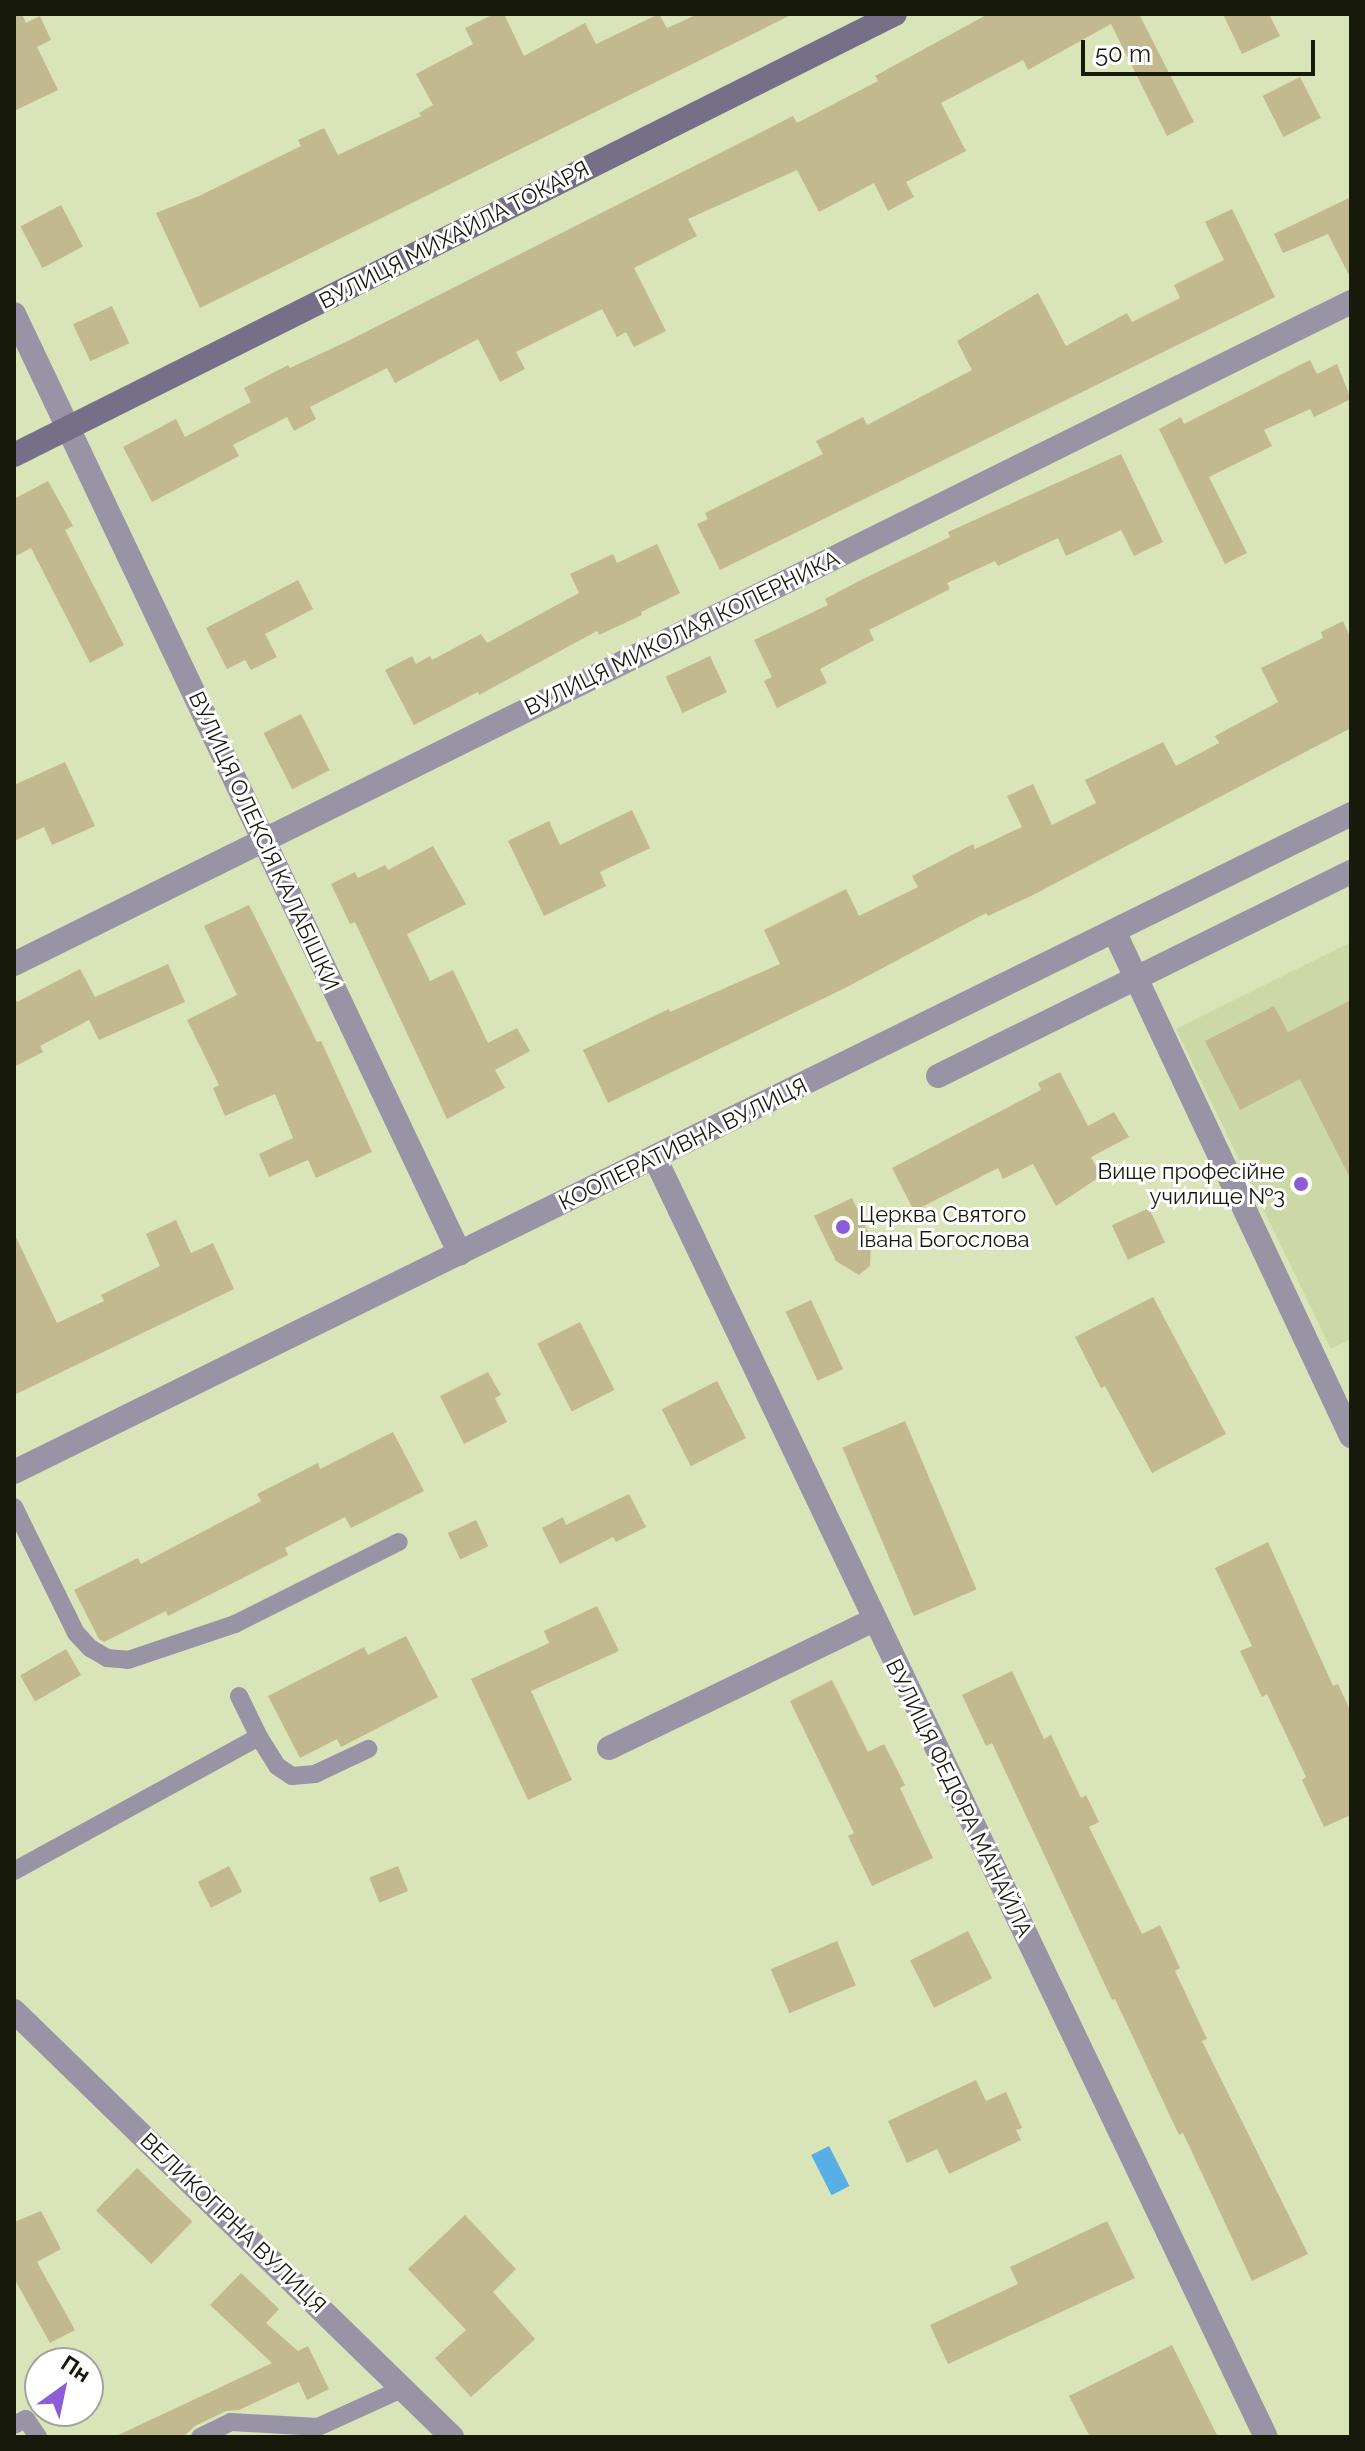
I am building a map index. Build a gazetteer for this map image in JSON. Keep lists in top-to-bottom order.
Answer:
{
  "streets": {
    "street": [
      "ВУЛИЦЯ МИХАЙЛА ТОКАРЯ",
      "ВУЛИЦЯ МИКОЛАЯ КОПЕРНИКА",
      "ВУЛИЦЯ ОЛЕКСІЯ КАЛАБІШКИ",
      "КООПЕРАТИВНА ВУЛИЦЯ",
      "ВУЛИЦЯ ФЕДОРА МАНАЙЛА",
      "ВЕЛИКОГІРНА ВУЛИЦЯ"
    ]
  },
  "crossings": [
    ["ВУЛИЦЯ МИХАЙЛА ТОКАРЯ", "ВУЛИЦЯ ОЛЕКСІЯ КАЛАБІШКИ"],
    ["ВУЛИЦЯ МИКОЛАЯ КОПЕРНИКА", "ВУЛИЦЯ ОЛЕКСІЯ КАЛАБІШКИ"],
    ["ВУЛИЦЯ ОЛЕКСІЯ КАЛАБІШКИ", "КООПЕРАТИВНА ВУЛИЦЯ"],
    ["КООПЕРАТИВНА ВУЛИЦЯ", "ВУЛИЦЯ ФЕДОРА МАНАЙЛА"]
  ],
  "places": ["Вище професійне училище №3", "Церква Святого Івана Богослова"],
  "scale_bar": "50 m",
  "north": "top right"
}
